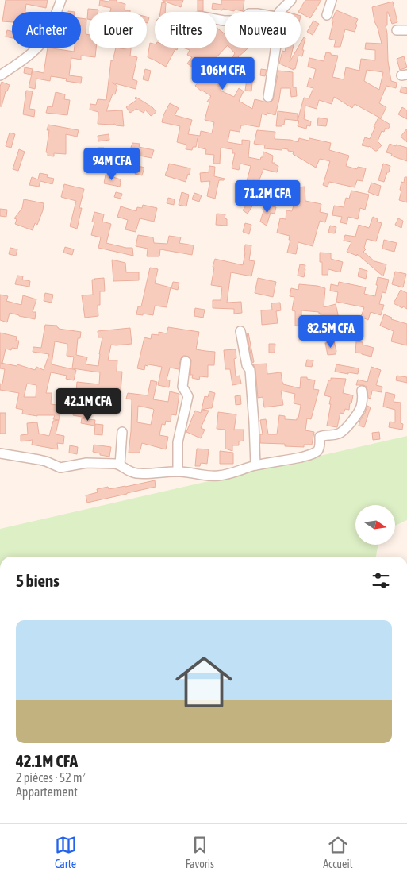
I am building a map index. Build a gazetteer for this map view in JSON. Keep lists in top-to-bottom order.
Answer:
{
  "north": "right",
  "page": {
    "chip": [
      "Acheter",
      "Louer",
      "Filtres",
      "Nouveau"
    ],
    "price": [
      "106M CFA",
      "94M CFA",
      "71.2M CFA",
      "82.5M CFA",
      "42.1M CFA"
    ],
    "heading": "5 biens",
    "list": [
      {
        "name": "42.1M CFA",
        "note": "2 pièces · 52 m² · Appartement"
      }
    ],
    "tabs": ["Carte", "Favoris", "Accueil"]
  }
}
